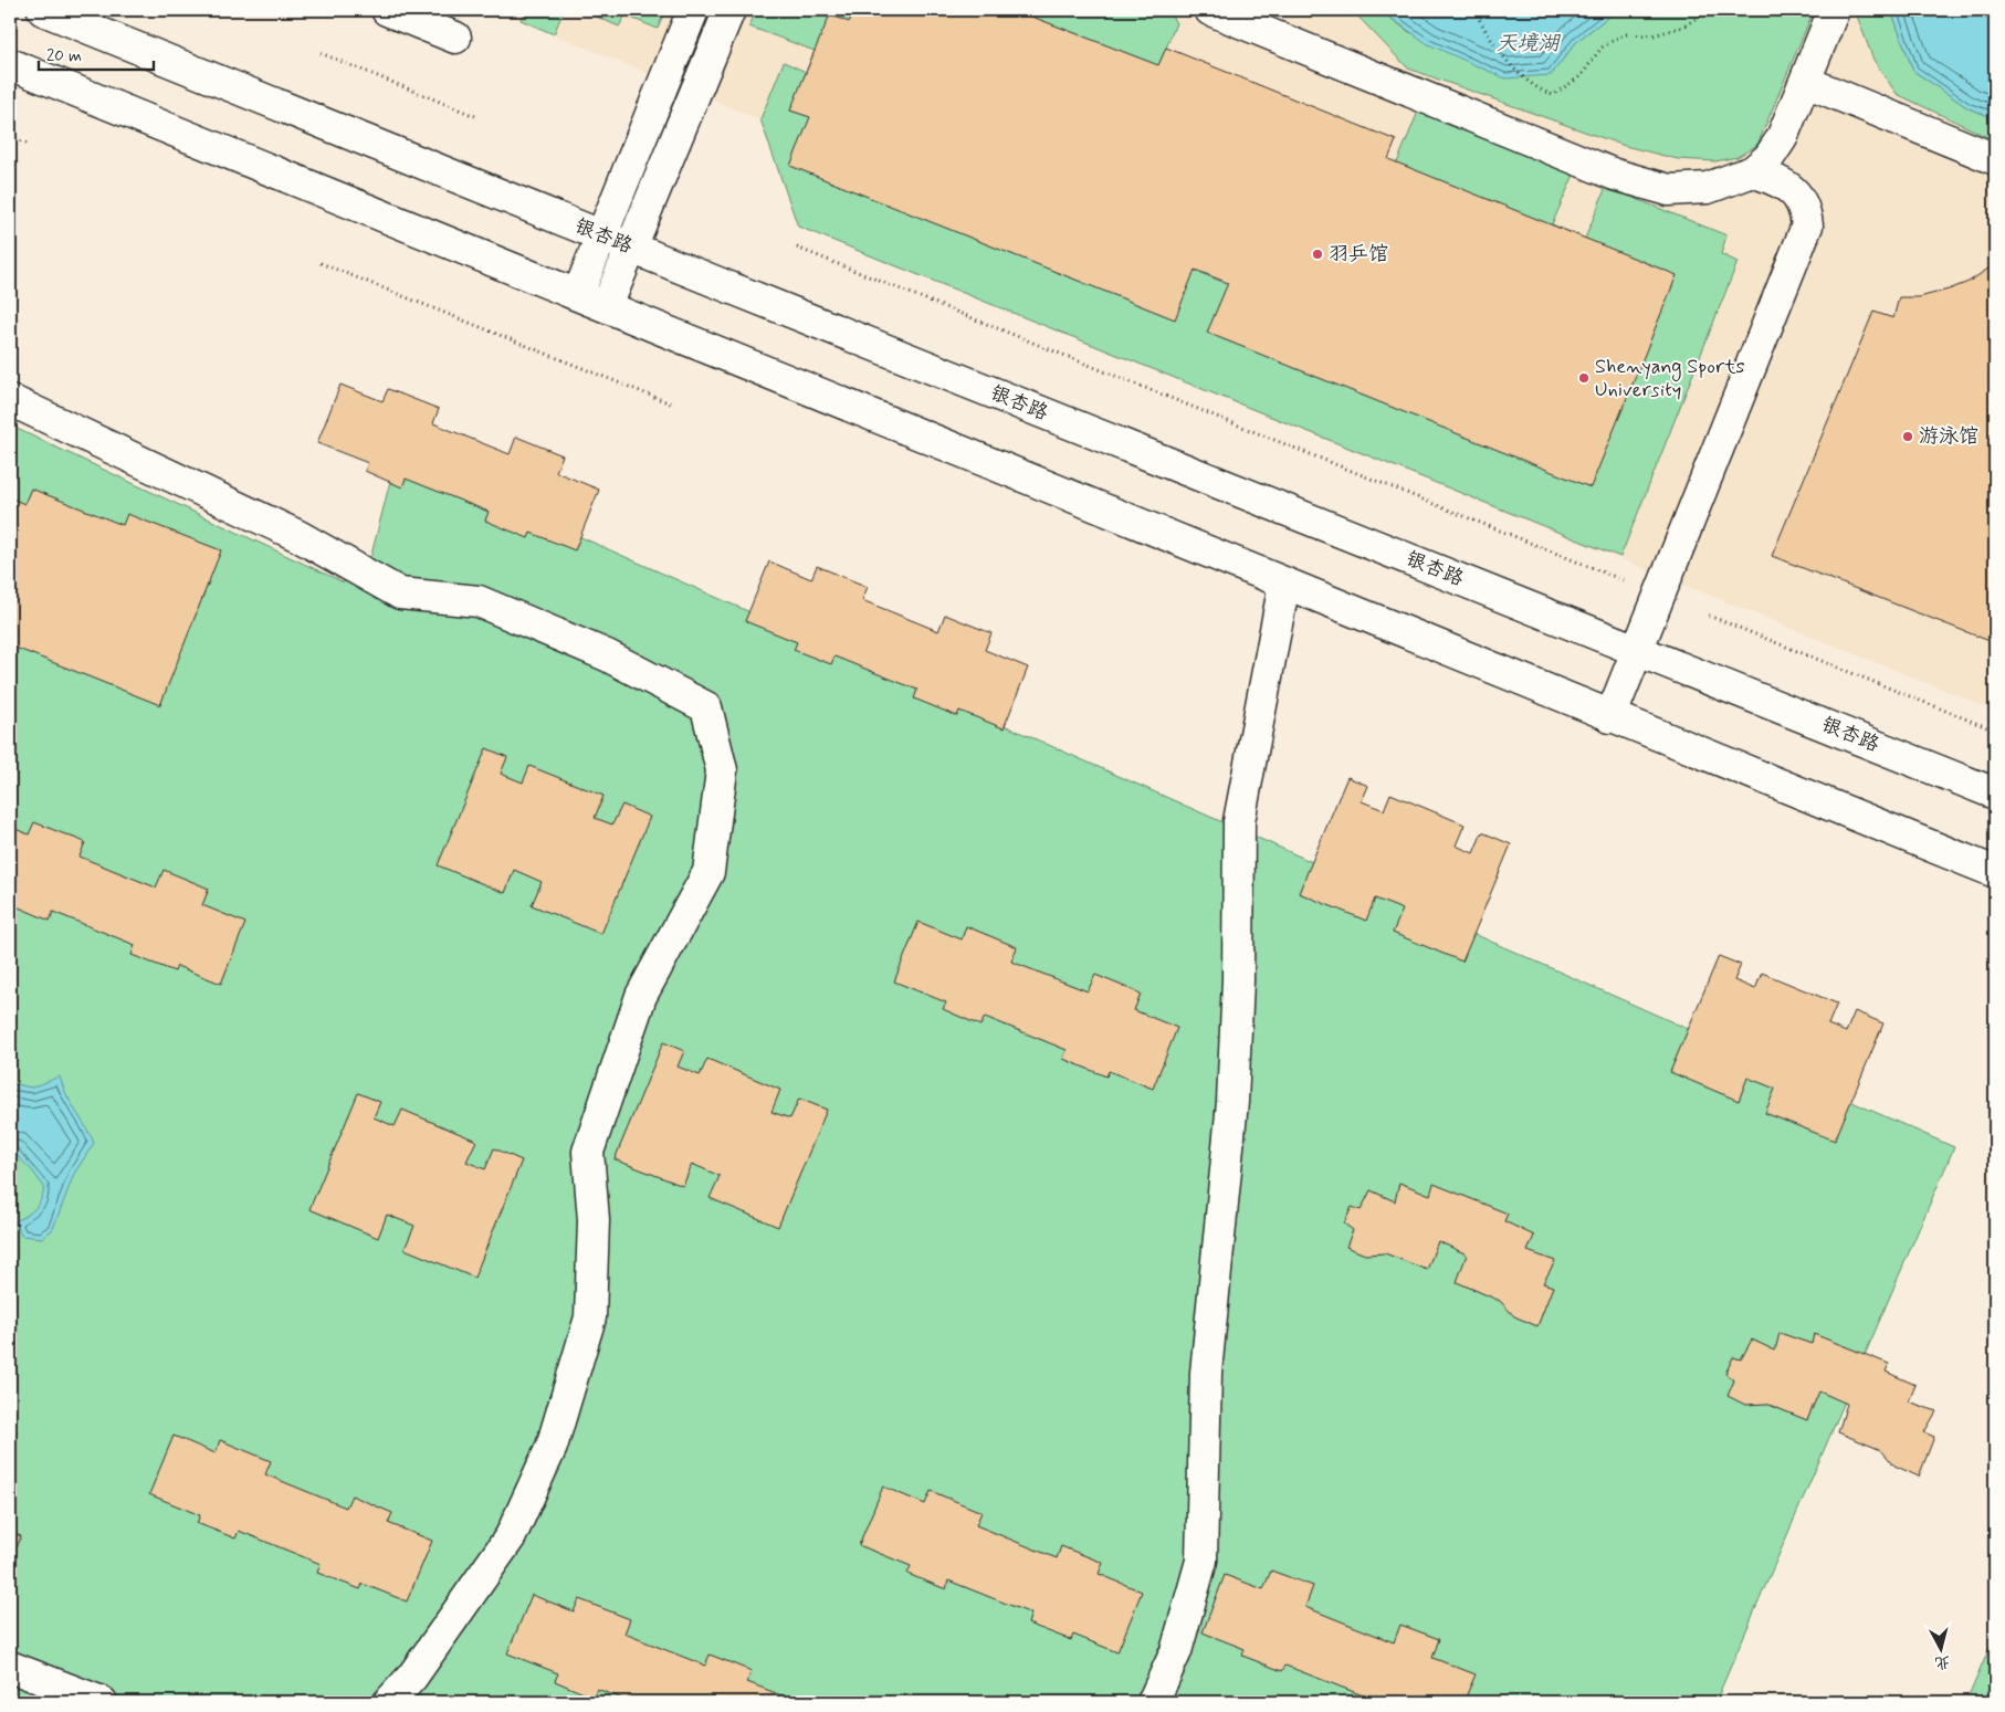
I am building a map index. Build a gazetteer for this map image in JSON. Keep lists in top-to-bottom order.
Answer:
{
  "streets": {
    "street": ["银杏路"]
  },
  "water": ["天境湖"],
  "places": ["羽乒馆", "Shenyang Sports University", "游泳馆"],
  "scale_bar": "20 m",
  "north": "bottom"
}
